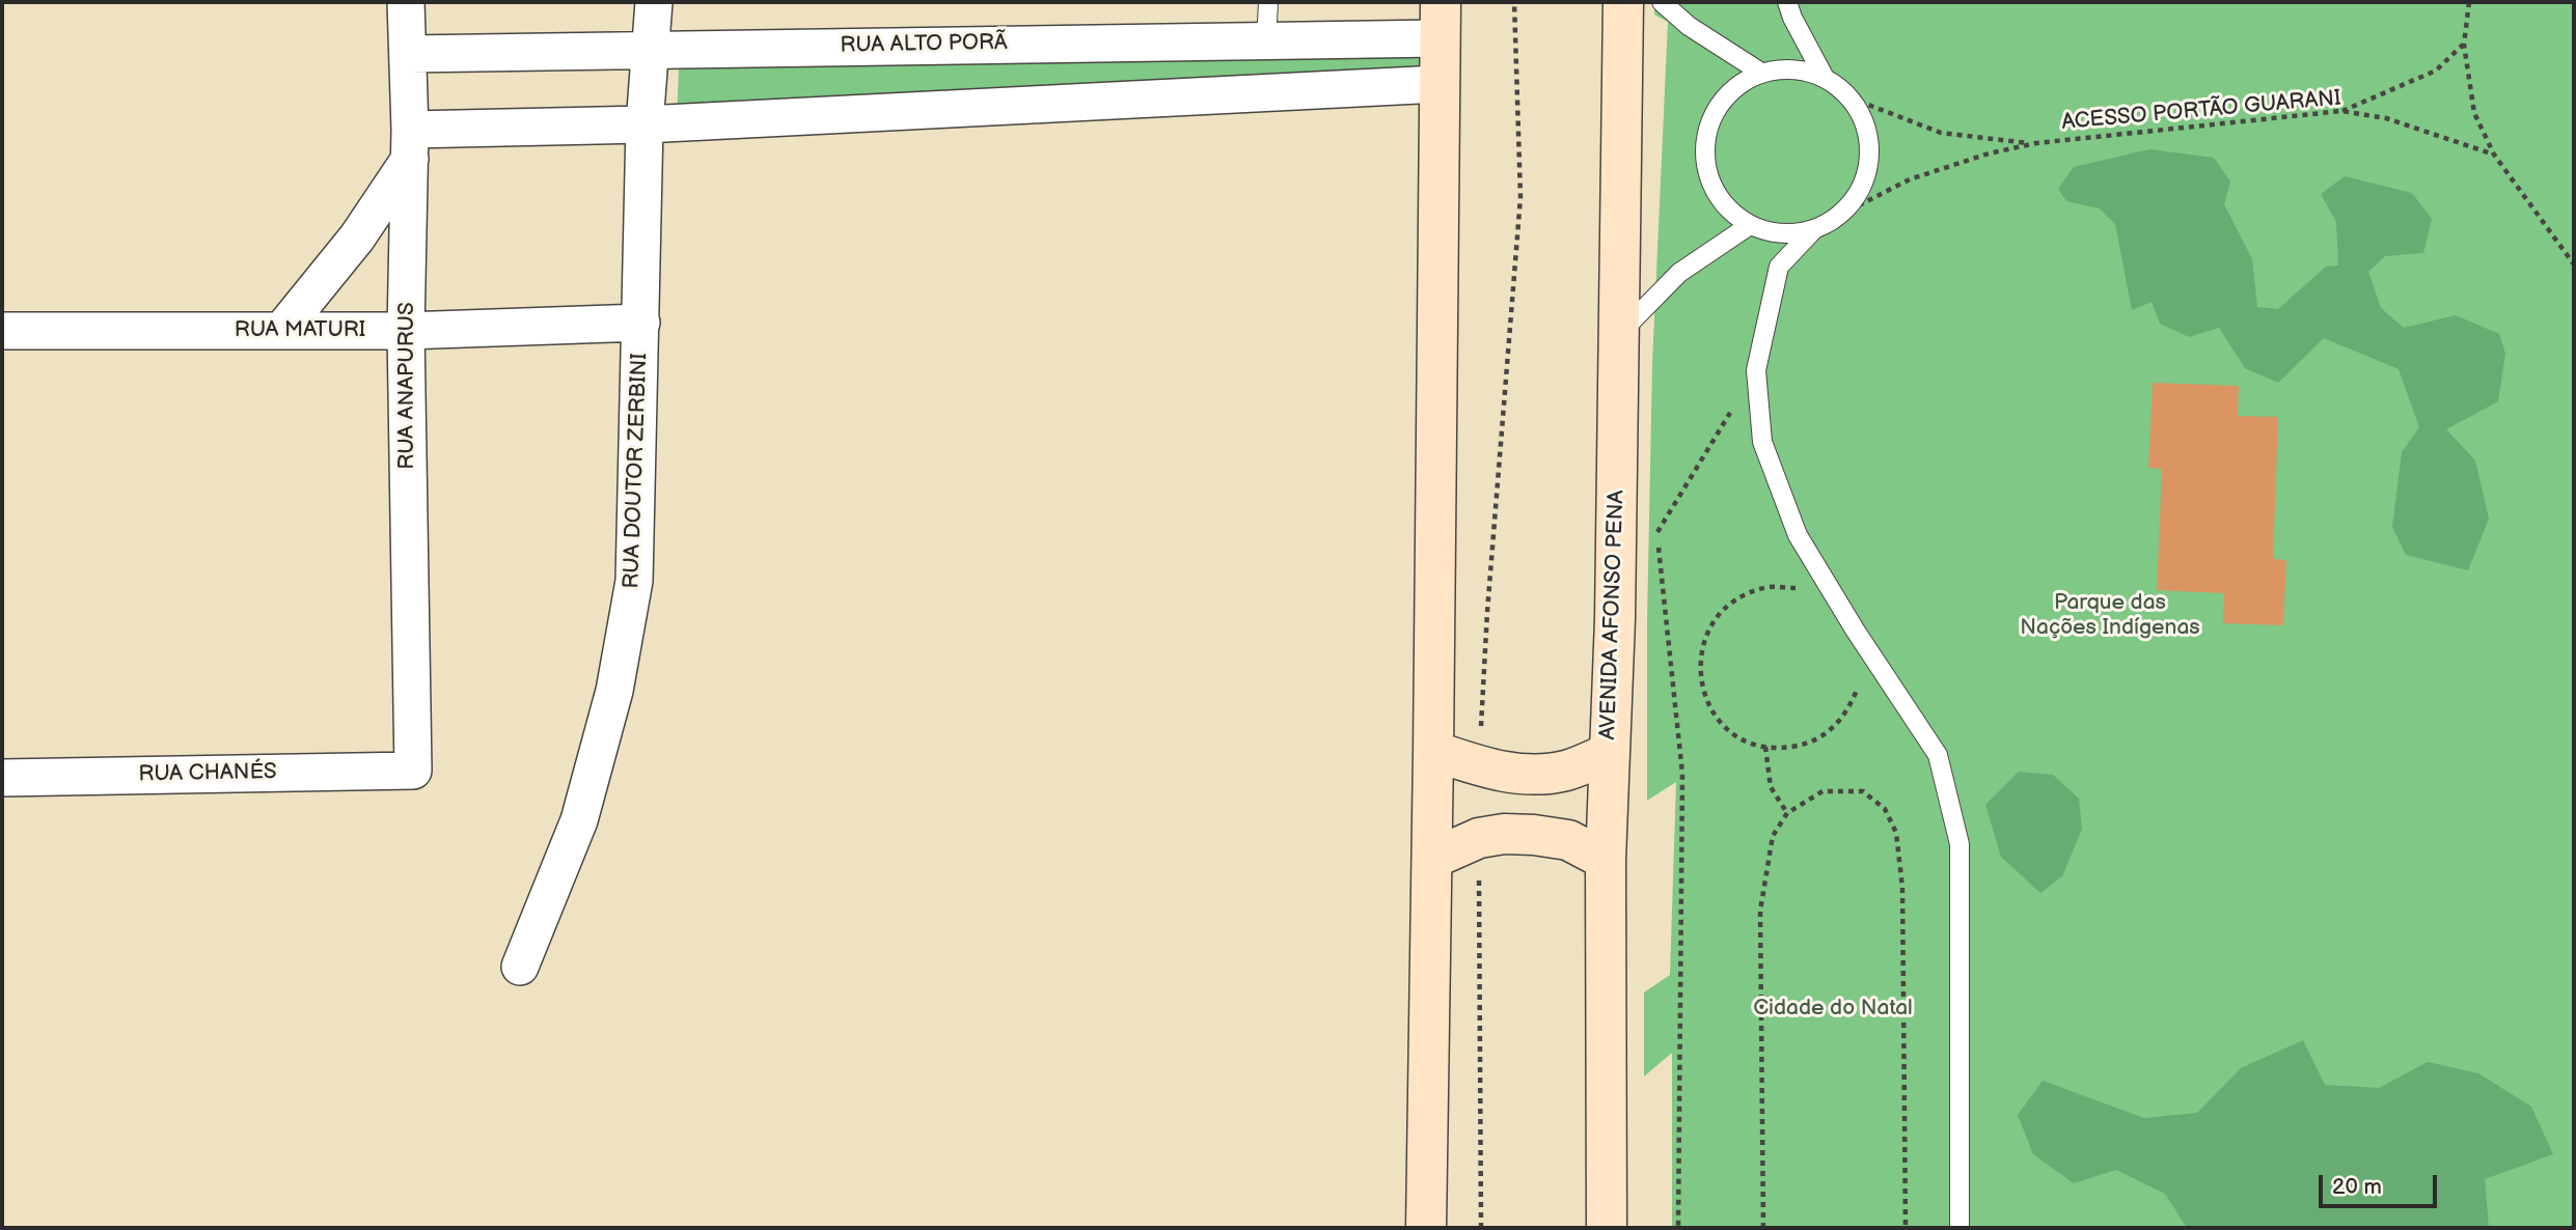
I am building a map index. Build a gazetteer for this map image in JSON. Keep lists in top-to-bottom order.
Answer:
{
  "streets": {
    "main road": ["AVENIDA AFONSO PENA"],
    "street": [
      "RUA ALTO PORÃ",
      "RUA MATURI",
      "RUA ANAPURUS",
      "RUA DOUTOR ZERBINI",
      "RUA CHANÉS"
    ],
    "path": ["ACESSO PORTÃO GUARANI"]
  },
  "crossings": [
    ["RUA ALTO PORÃ", "RUA ANAPURUS"],
    ["RUA ALTO PORÃ", "RUA DOUTOR ZERBINI"],
    ["RUA MATURI", "RUA ANAPURUS"],
    ["RUA MATURI", "RUA DOUTOR ZERBINI"],
    ["RUA ANAPURUS", "RUA CHANÉS"]
  ],
  "parks": ["Parque das Nações Indígenas", "Cidade do Natal"],
  "scale_bar": "20 m"
}
